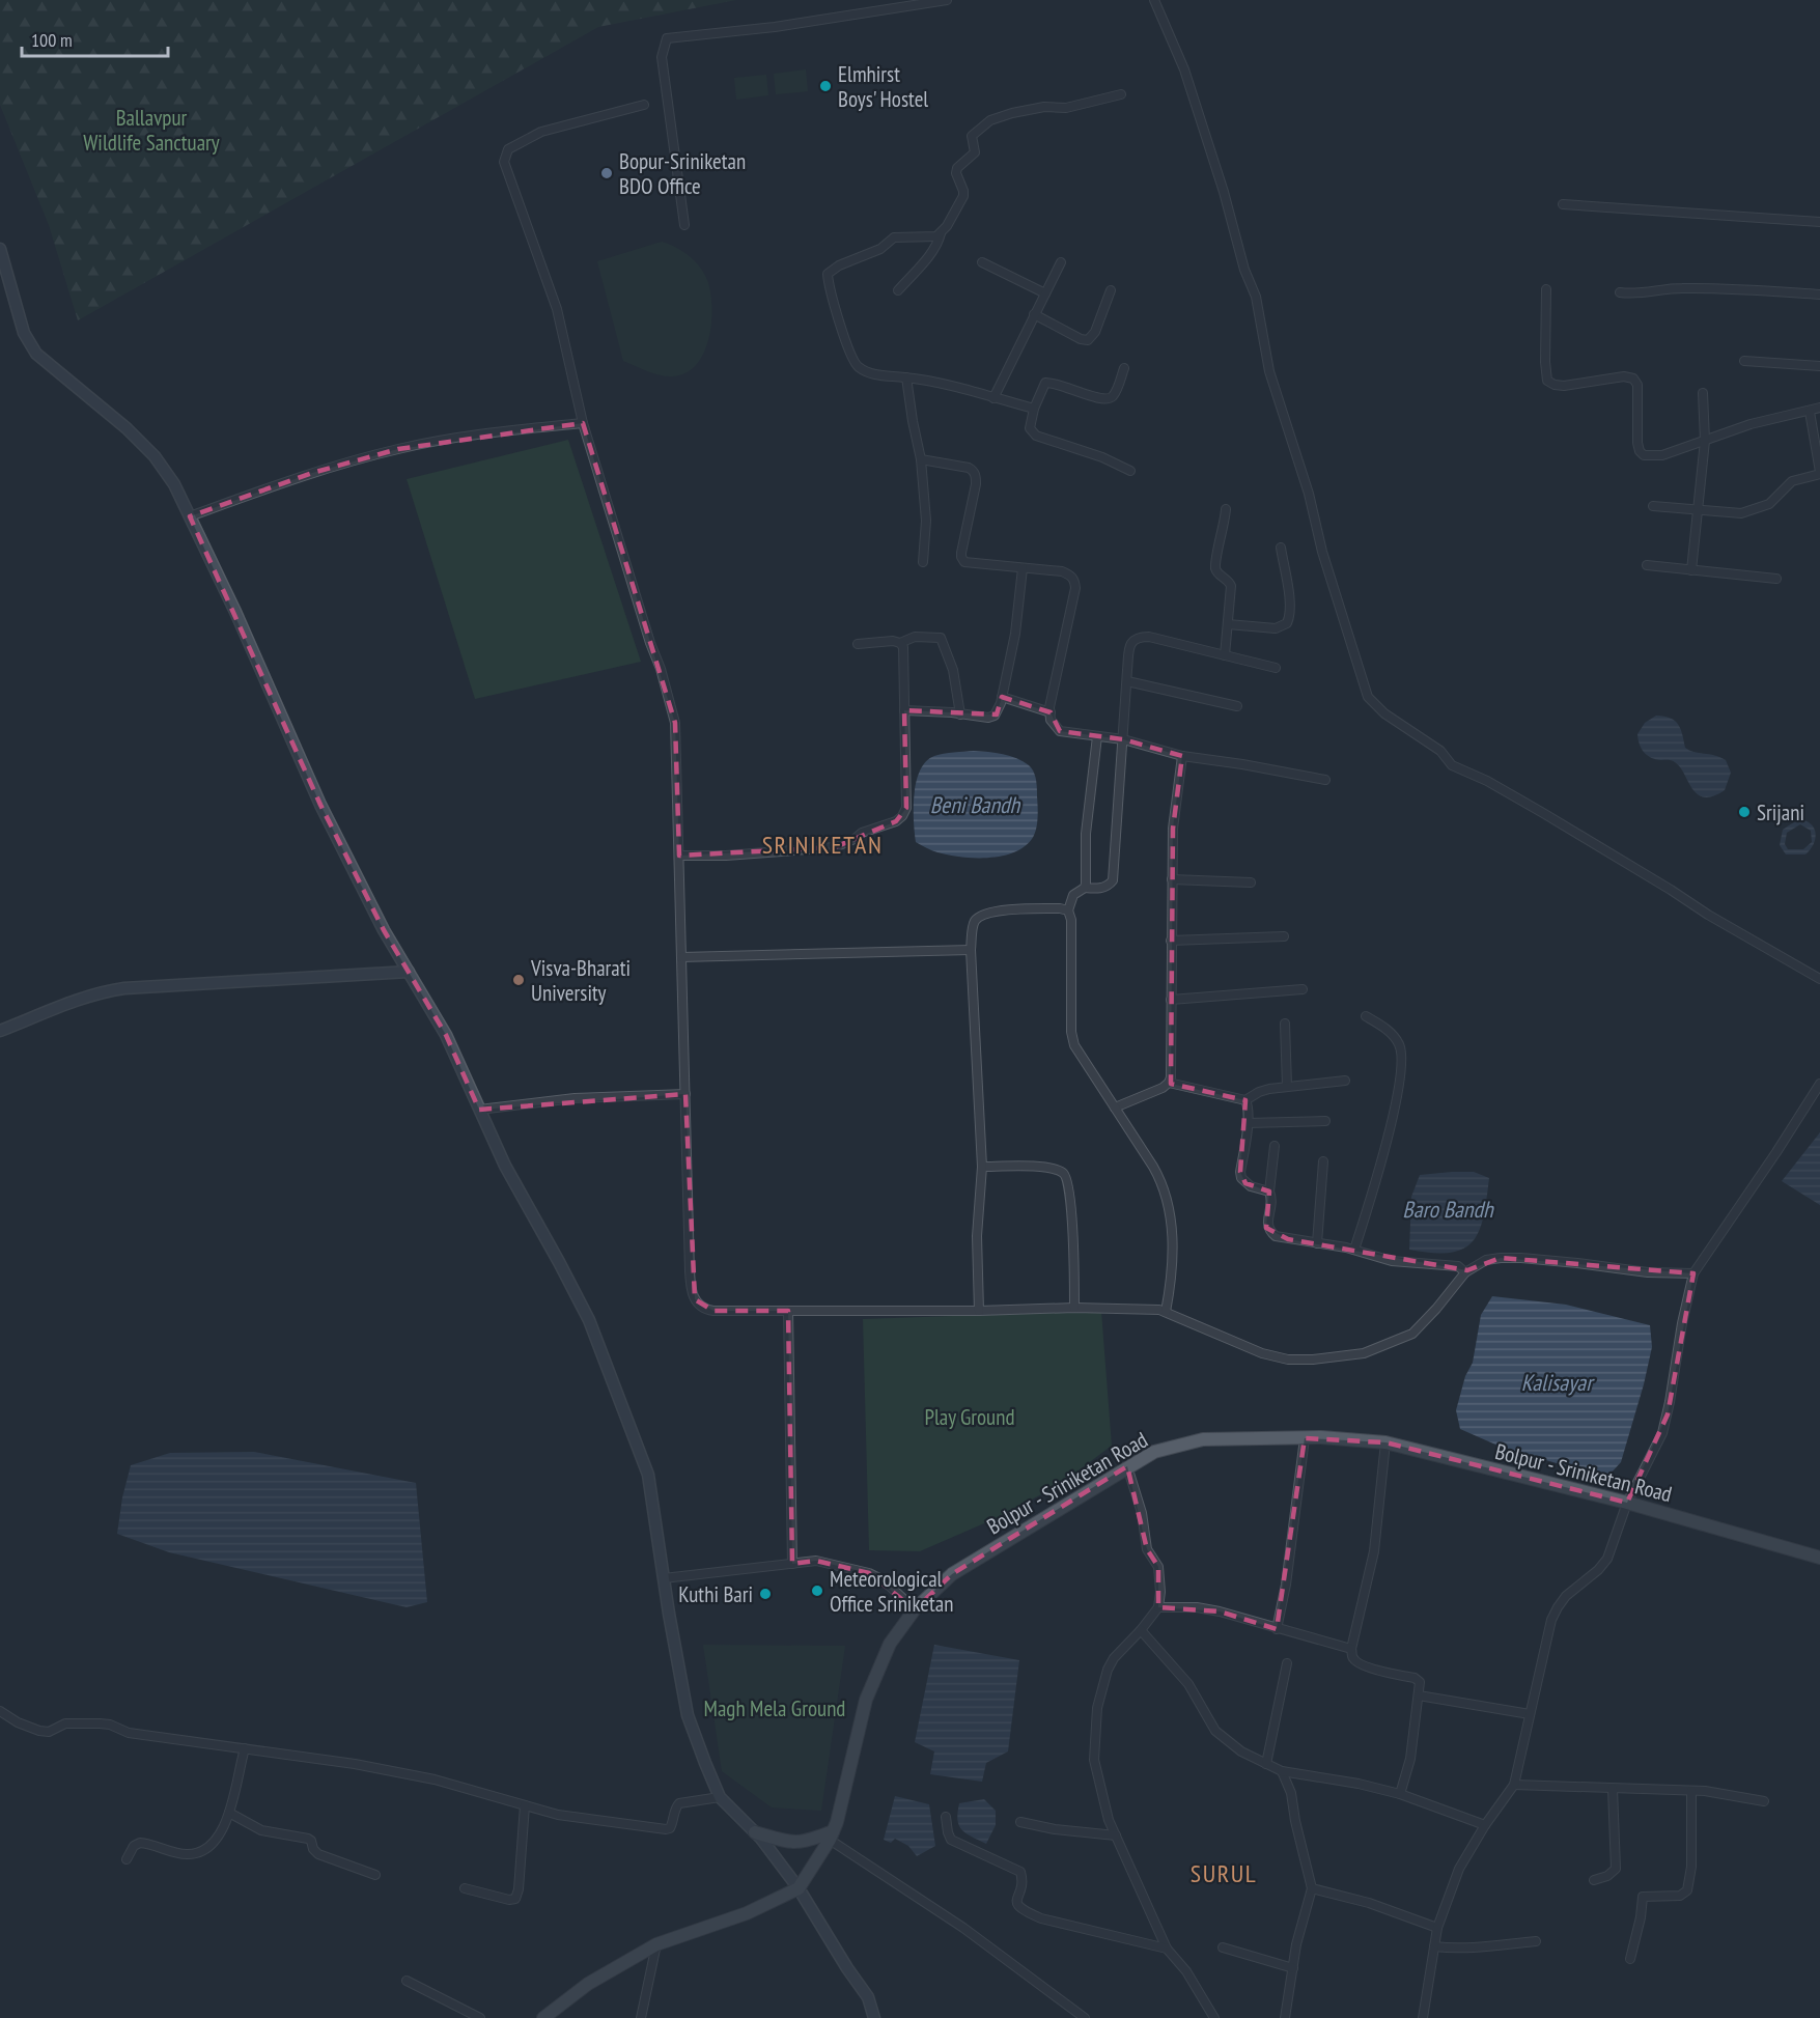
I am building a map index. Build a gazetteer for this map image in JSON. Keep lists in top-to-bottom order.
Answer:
{
  "streets": {
    "main road": ["Bolpur - Sriniketan Road"]
  },
  "districts": ["SRINIKETAN", "SURUL"],
  "water": ["Beni Bandh", "Baro Bandh", "Kalisayar"],
  "parks": ["Ballavpur Wildlife Sanctuary", "Play Ground", "Magh Mela Ground"],
  "places": [
    "Elmhirst Boys' Hostel",
    "Bopur-Sriniketan BDO Office",
    "Srijani",
    "Visva-Bharati University",
    "Meteorological Office Sriniketan",
    "Kuthi Bari"
  ],
  "scale_bar": "100 m"
}
